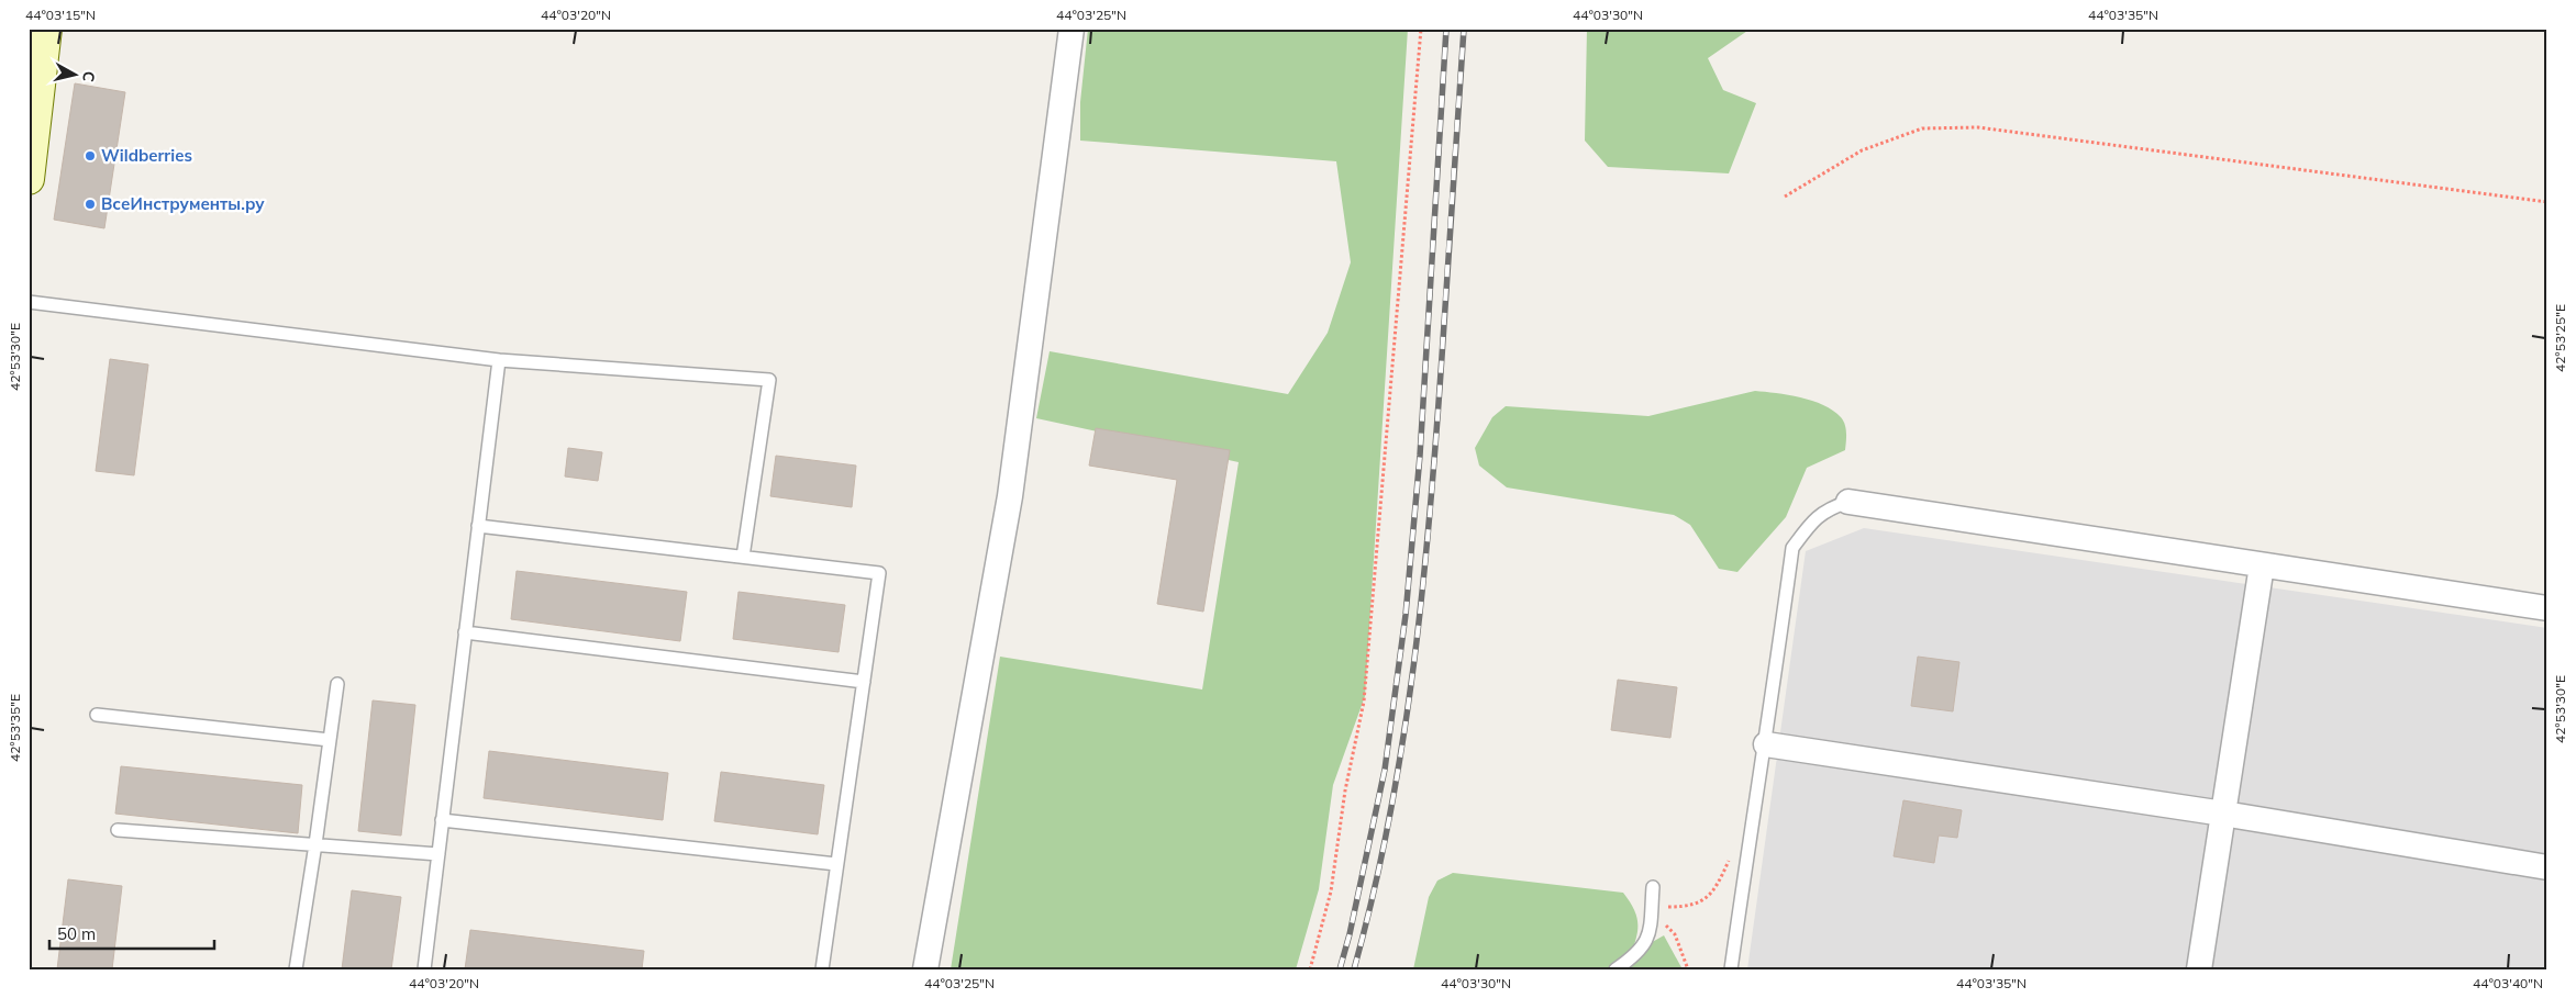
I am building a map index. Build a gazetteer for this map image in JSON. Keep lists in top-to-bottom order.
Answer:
{
  "places": ["Wildberries", "ВсеИнструменты.ру"],
  "scale_bar": "50 m",
  "north": "right",
  "coordinates": [
    "44°03'15\"N",
    "44°03'20\"N",
    "44°03'25\"N",
    "44°03'30\"N",
    "44°03'35\"N",
    "42°53'25\"E",
    "42°53'30\"E",
    "42°53'35\"E",
    "44°03'40\"N"
  ]
}
